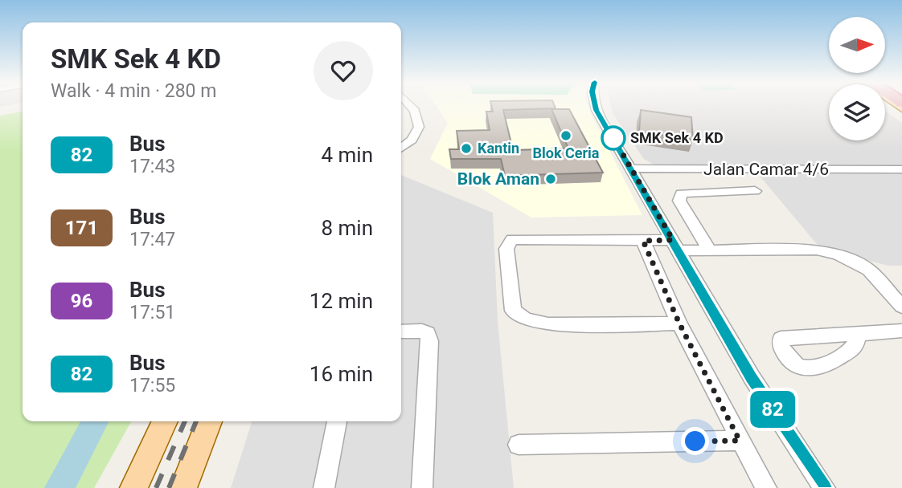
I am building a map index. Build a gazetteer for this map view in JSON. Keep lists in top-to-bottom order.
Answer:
{
  "streets": {
    "street": ["Jalan Camar 4/6"]
  },
  "places": [
    "Blok Ceria",
    "SMK Sek 4 KD",
    "Kantin",
    "Blok Aman"
  ],
  "lines": ["bus line 82"],
  "north": "right",
  "page": {
    "on_map": "82",
    "heading": ["SMK Sek 4 KD", "Walk · 4 min · 280 m"],
    "list": [
      {
        "mark": "82",
        "name": "Bus",
        "note": "17:43",
        "value": "4 min"
      },
      {
        "mark": "171",
        "name": "Bus",
        "note": "17:47",
        "value": "8 min"
      },
      {
        "mark": "96",
        "name": "Bus",
        "note": "17:51",
        "value": "12 min"
      },
      {
        "mark": "82",
        "name": "Bus",
        "note": "17:55",
        "value": "16 min"
      }
    ]
  }
}
